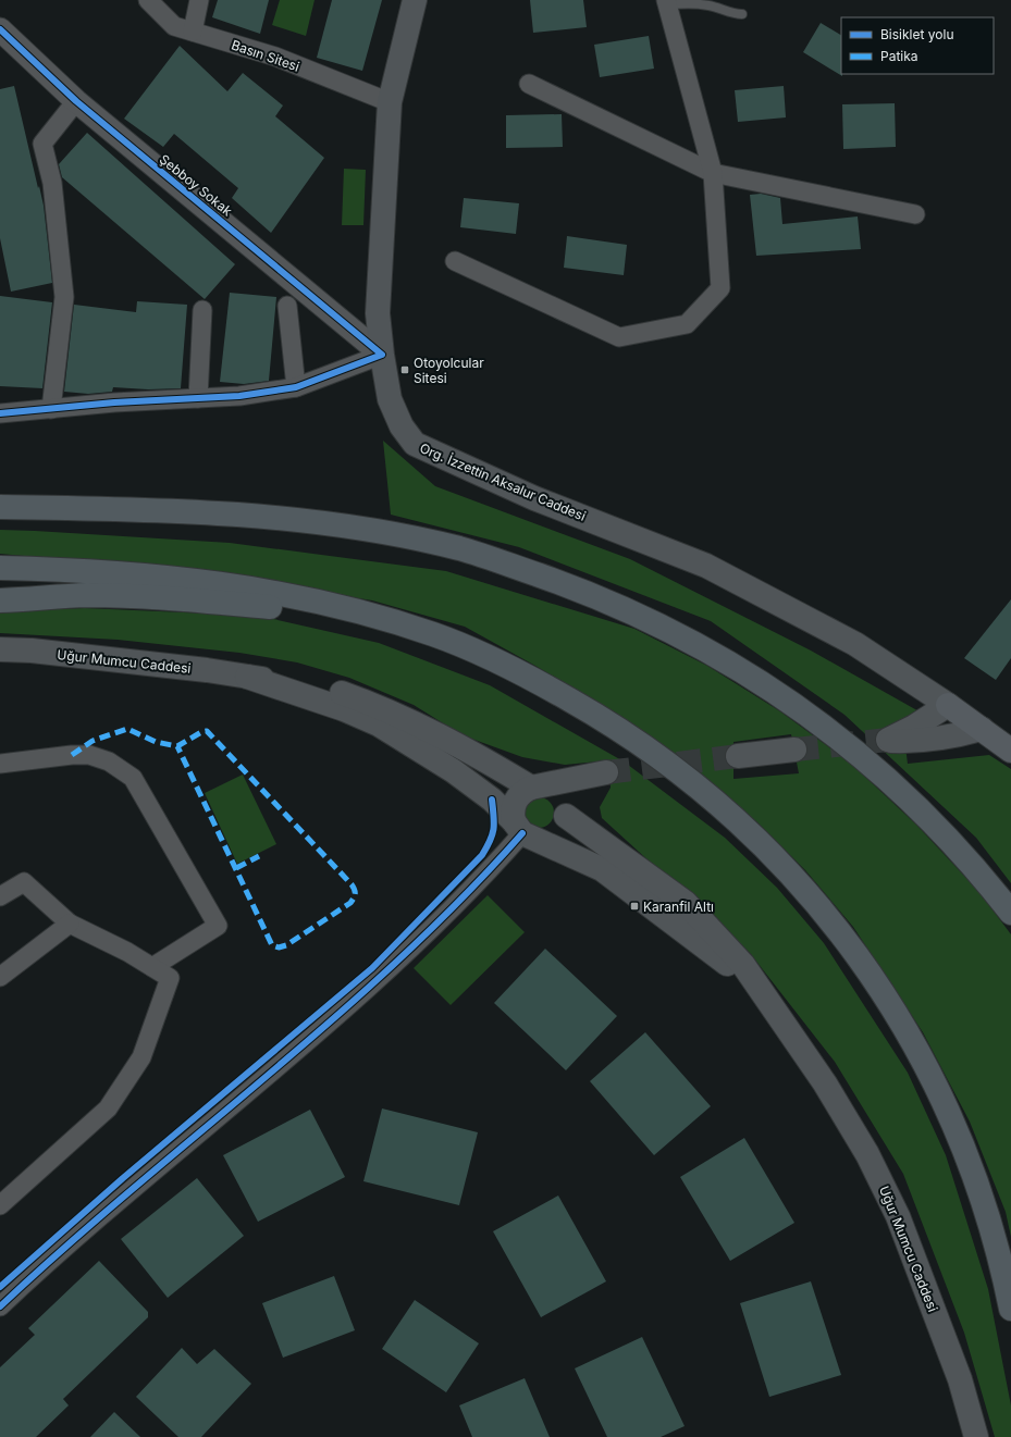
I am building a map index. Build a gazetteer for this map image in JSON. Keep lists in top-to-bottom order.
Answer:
{
  "streets": {
    "main road": ["Org. İzzettin Aksalur Caddesi", "Uğur Mumcu Caddesi"],
    "street": ["Basın Sitesi", "Şebboy Sokak"]
  },
  "crossings": [
    ["Basın Sitesi", "Org. İzzettin Aksalur Caddesi"],
    ["Şebboy Sokak", "Org. İzzettin Aksalur Caddesi"]
  ],
  "places": {
    "transit": ["Otoyolcular Sitesi", "Karanfil Altı"]
  },
  "legend": ["Bisiklet yolu", "Patika"]
}
